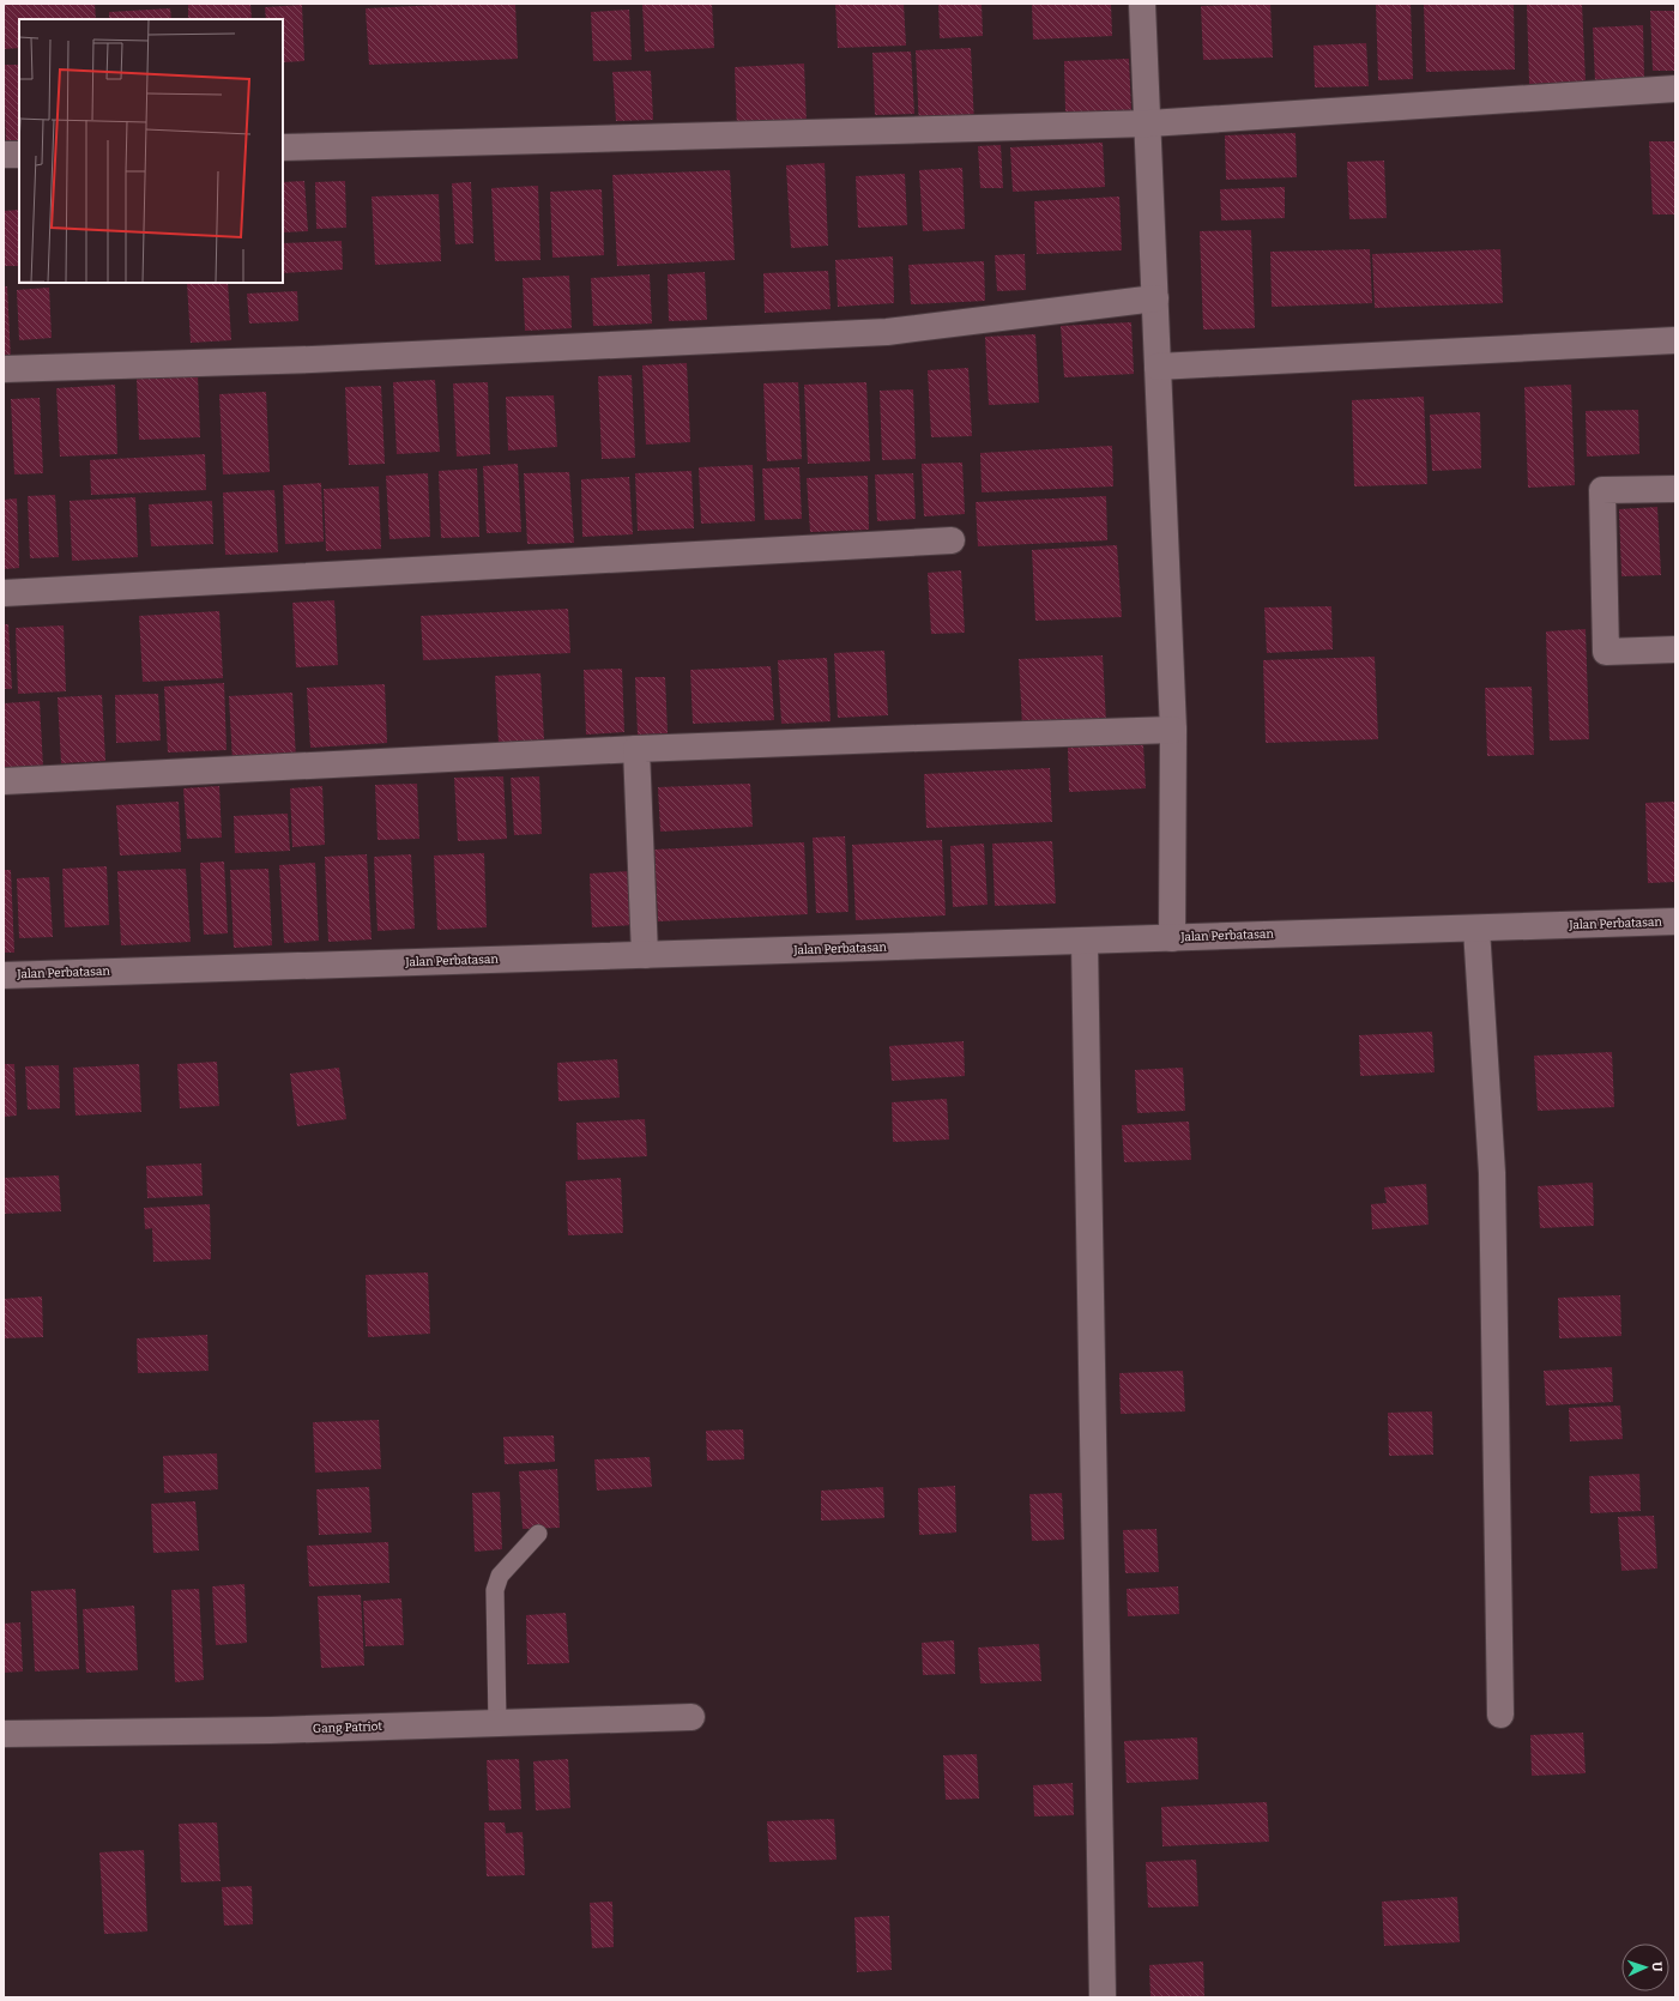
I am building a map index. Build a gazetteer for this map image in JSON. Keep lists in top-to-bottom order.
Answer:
{
  "streets": {
    "street": ["Jalan Perbatasan", "Gang Patriot"]
  },
  "north": "right"
}
